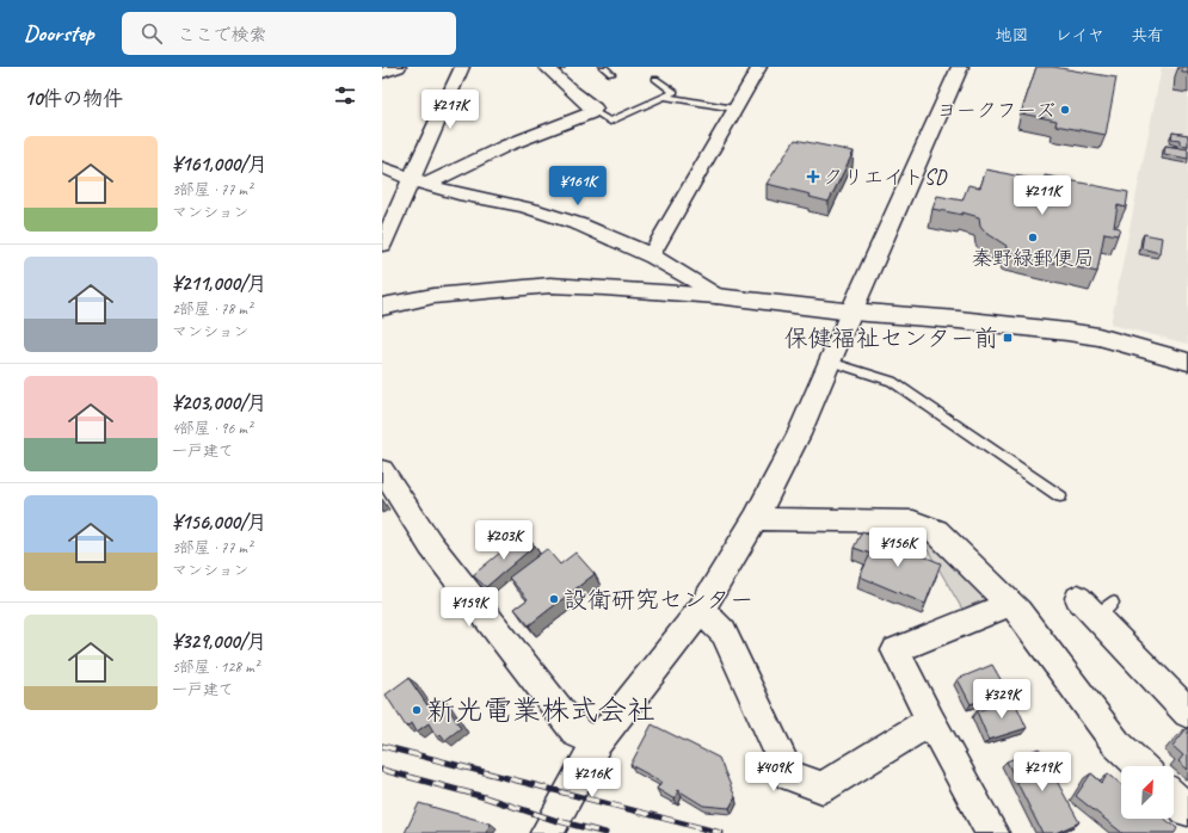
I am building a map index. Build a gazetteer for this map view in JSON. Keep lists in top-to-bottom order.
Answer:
{
  "places": {
    "other": [
      "ヨークフーズ",
      "秦野緑郵便局",
      "設衛研究センター",
      "新光電業株式会社"
    ],
    "health": ["クリエイトSD"],
    "transit": ["保健福祉センター前"]
  },
  "north": "top right",
  "page": {
    "header": "Doorstep",
    "search": "ここで検索",
    "nav": ["地図", "レイヤ", "共有"],
    "heading": "10件の物件",
    "price": [
      "¥217K",
      "¥161K",
      "¥211K",
      "¥203K",
      "¥156K",
      "¥159K",
      "¥329K",
      "¥409K",
      "¥219K",
      "¥216K"
    ],
    "list": [
      {
        "name": "¥161,000/月",
        "note": "3部屋 · 77 m² · マンション"
      },
      {
        "name": "¥211,000/月",
        "note": "2部屋 · 78 m² · マンション"
      },
      {
        "name": "¥203,000/月",
        "note": "4部屋 · 96 m² · 一戸建て"
      },
      {
        "name": "¥156,000/月",
        "note": "3部屋 · 77 m² · マンション"
      },
      {
        "name": "¥329,000/月",
        "note": "5部屋 · 128 m² · 一戸建て"
      }
    ]
  }
}
